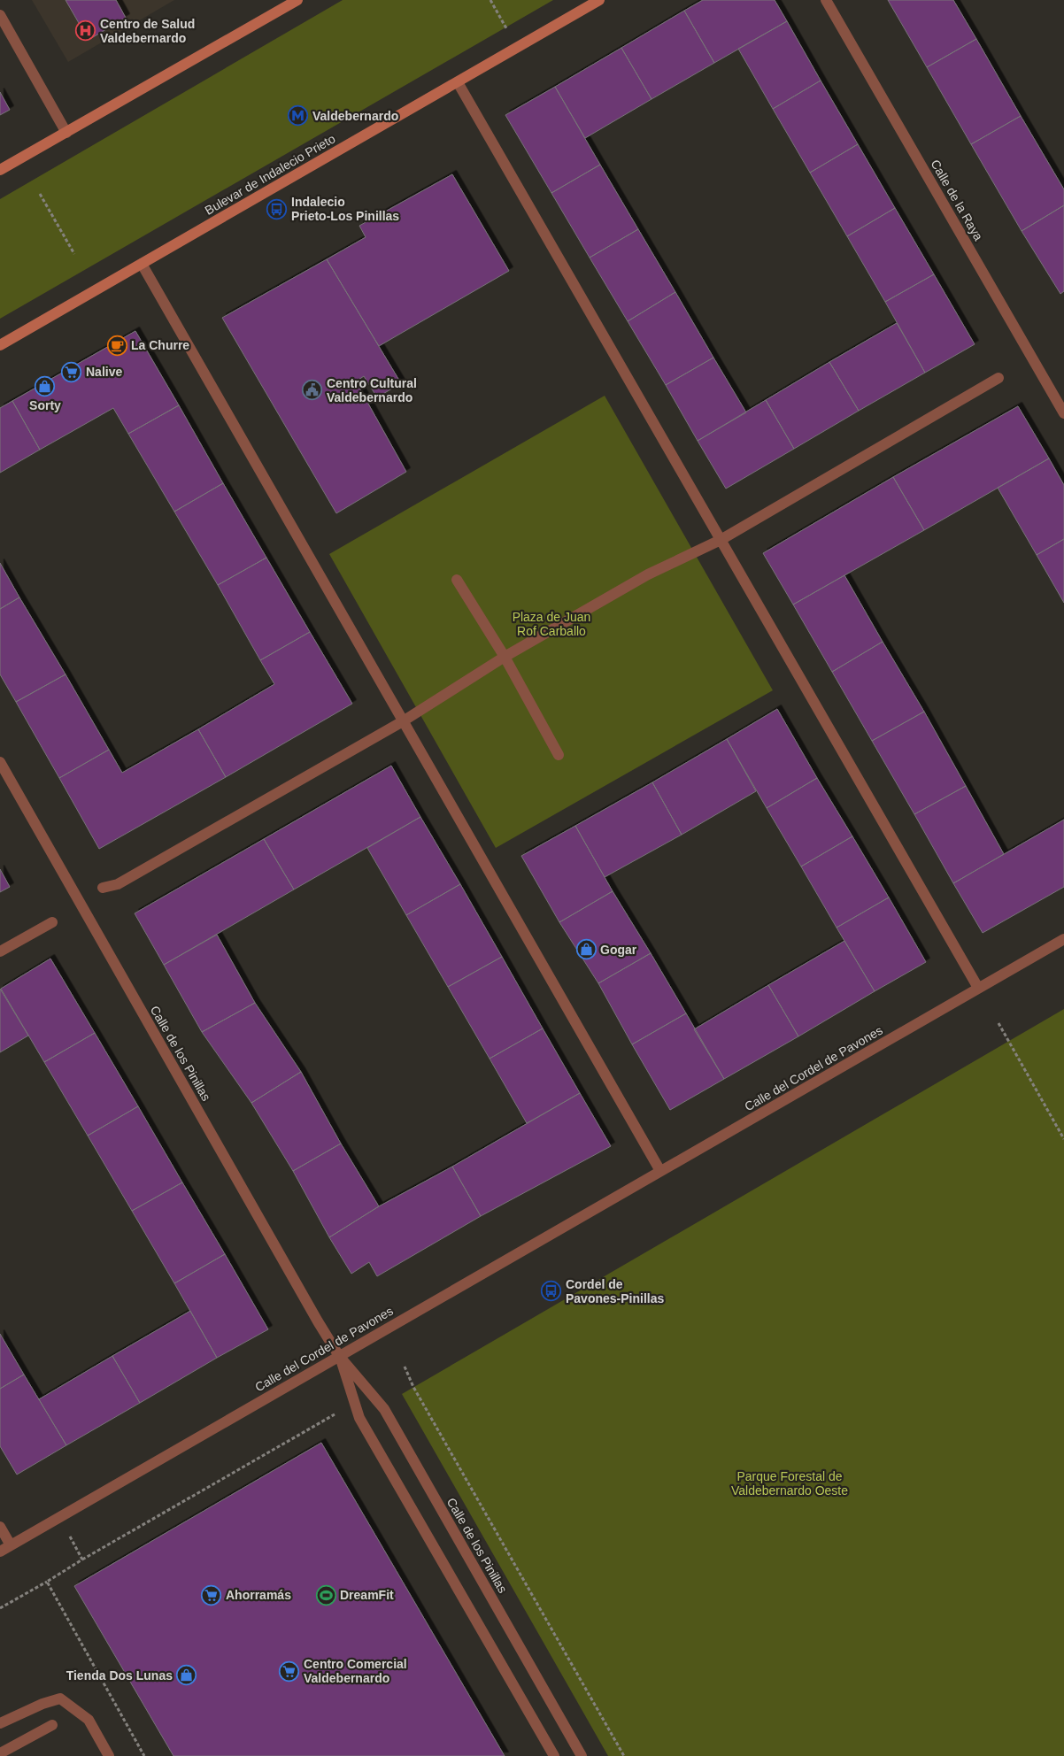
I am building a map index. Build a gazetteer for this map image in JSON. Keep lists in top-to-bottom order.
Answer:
{
  "streets": {
    "street": [
      "Bulevar de Indalecio Prieto",
      "Calle de la Raya",
      "Calle de los Pinillas",
      "Calle del Cordel de Pavones"
    ]
  },
  "crossings": [
    ["Calle de los Pinillas", "Calle del Cordel de Pavones"]
  ],
  "parks": ["Plaza de Juan Rof Carballo", "Parque Forestal de Valdebernardo Oeste"],
  "places": {
    "hospital": ["Centro de Salud Valdebernardo"],
    "metro station": ["Valdebernardo"],
    "bus stop": ["Indalecio Prieto-Los Pinillas", "Cordel de Pavones-Pinillas"],
    "cafe": ["La Churre"],
    "supermarket": ["Nalive", "Ahorramás", "Centro Comercial Valdebernardo"],
    "shop": ["Sorty", "Gogar", "Tienda Dos Lunas"],
    "public building": ["Centro Cultural Valdebernardo"],
    "sports": ["DreamFit"]
  }
}
